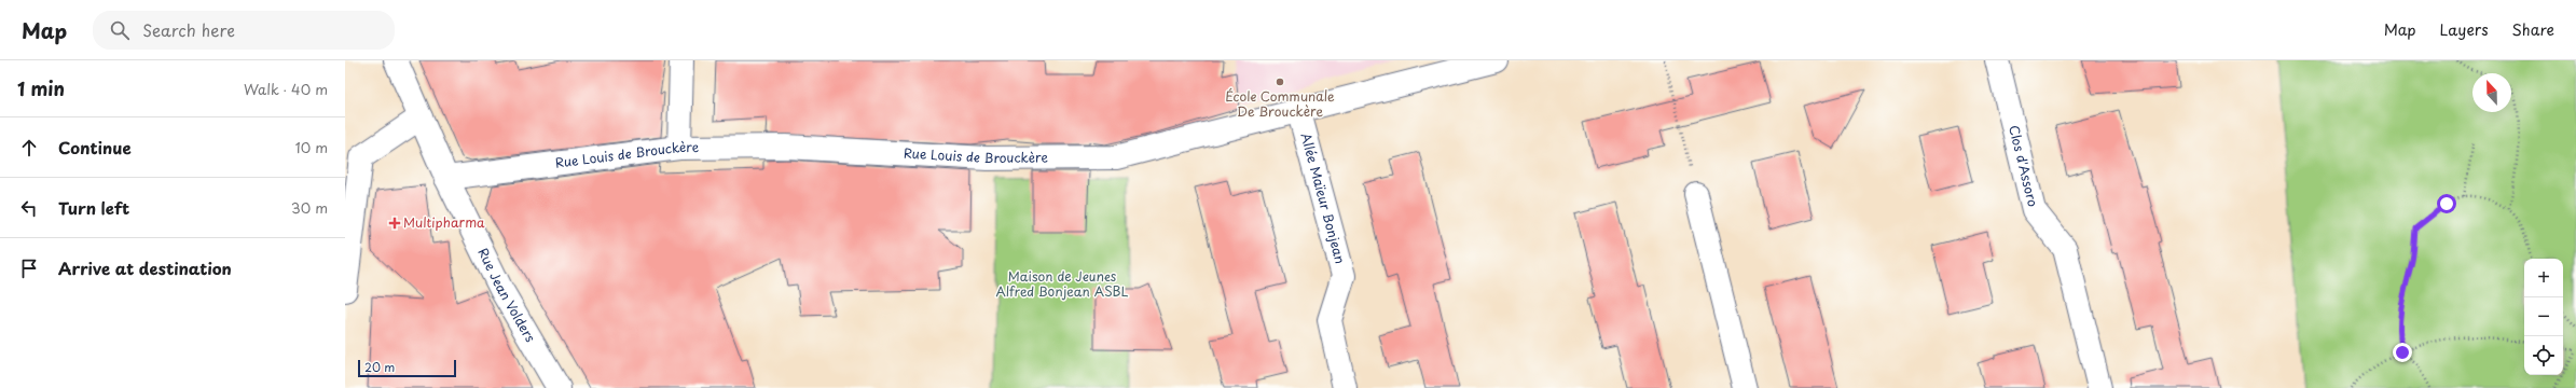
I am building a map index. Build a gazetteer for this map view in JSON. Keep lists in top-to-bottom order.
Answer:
{
  "streets": {
    "street": [
      "Rue Louis de Brouckère",
      "Clos d'Assoro",
      "Allée Maïeur Bonjean",
      "Rue Jean Volders"
    ]
  },
  "crossings": [
    ["Rue Louis de Brouckère", "Allée Maïeur Bonjean"],
    ["Rue Louis de Brouckère", "Rue Jean Volders"]
  ],
  "parks": ["Maison de Jeunes Alfred Bonjean ASBL"],
  "places": {
    "other": ["École Communale De Brouckère"],
    "health": ["Multipharma"]
  },
  "scale_bar": "20 m",
  "north": "top",
  "page": {
    "header": "Map",
    "search": "Search here",
    "nav": ["Map", "Layers", "Share"],
    "heading": ["1 min", "Walk · 40 m"],
    "list": [
      ["Continue", "10 m"],
      ["Turn left", "30 m"],
      "Arrive at destination"
    ],
    "map_buttons": ["+", "−"],
    "scale": "20 m"
  }
}
